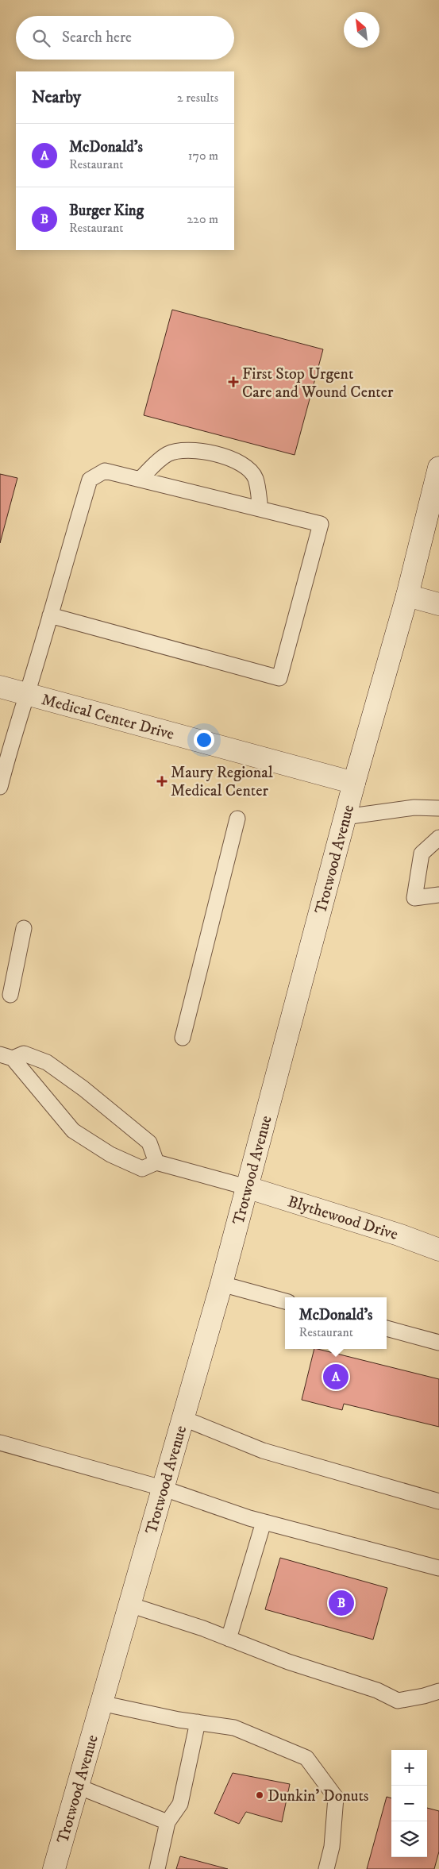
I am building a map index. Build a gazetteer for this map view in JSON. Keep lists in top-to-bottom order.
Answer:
{
  "streets": {
    "main road": ["Medical Center Drive", "Trotwood Avenue", "Blythewood Drive"]
  },
  "crossings": [
    ["Medical Center Drive", "Trotwood Avenue"],
    ["Trotwood Avenue", "Blythewood Drive"]
  ],
  "places": {
    "health": ["First Stop Urgent Care and Wound Center", "Maury Regional Medical Center"],
    "other": ["Dunkin' Donuts"]
  },
  "north": "top left",
  "page": {
    "search": "Search here",
    "heading": ["Nearby", "2 results"],
    "list": [
      {
        "mark": "A",
        "name": "McDonald's",
        "note": "Restaurant",
        "value": "170 m"
      },
      {
        "mark": "B",
        "name": "Burger King",
        "note": "Restaurant",
        "value": "220 m"
      }
    ],
    "popup": ["McDonald's", "Restaurant"],
    "pins": ["A", "B"],
    "map_buttons": ["+", "−"]
  }
}
